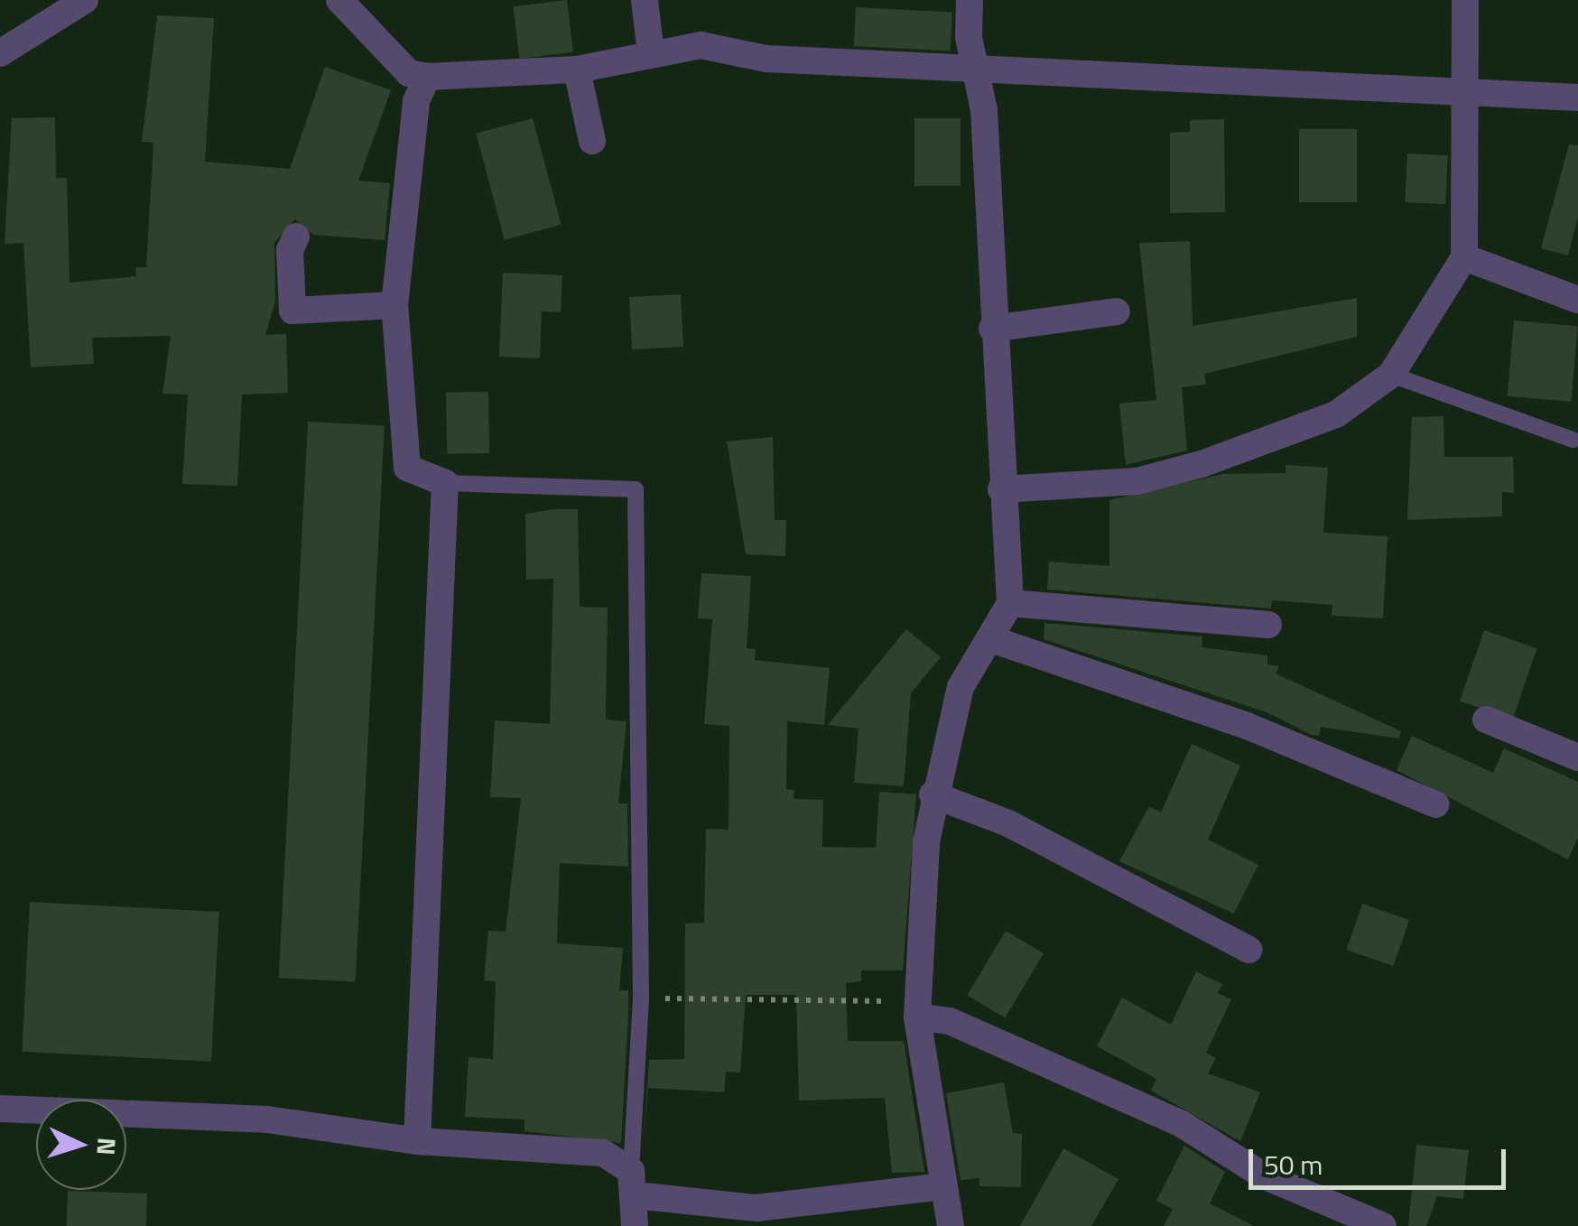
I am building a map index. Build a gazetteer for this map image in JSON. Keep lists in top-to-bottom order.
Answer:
{
  "scale_bar": "50 m",
  "north": "right"
}
